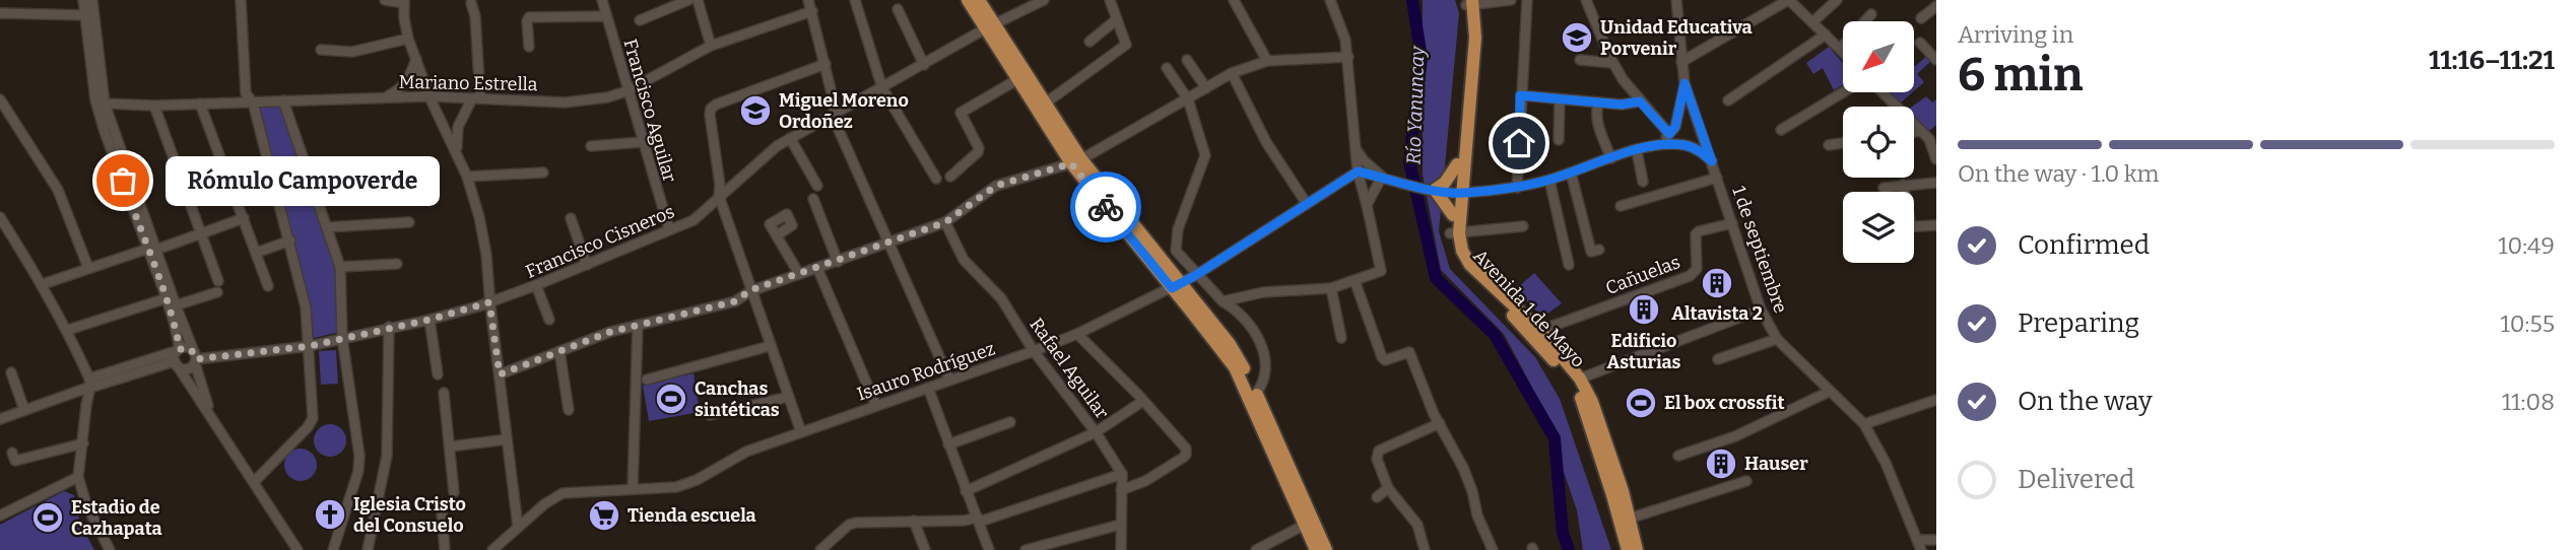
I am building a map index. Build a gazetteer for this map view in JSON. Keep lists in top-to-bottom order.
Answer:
{
  "streets": {
    "main road": ["Avenida 1 de Mayo"],
    "street": [
      "Mariano Estrella",
      "Francisco Aguilar",
      "Francisco Cisneros",
      "1 de septiembre",
      "Cañuelas",
      "Rafael Aguilar",
      "Isauro Rodríguez"
    ]
  },
  "crossings": [
    ["Mariano Estrella", "Francisco Aguilar"],
    ["Francisco Aguilar", "Francisco Cisneros"],
    ["1 de septiembre", "Cañuelas"],
    ["Cañuelas", "Avenida 1 de Mayo"],
    ["Rafael Aguilar", "Isauro Rodríguez"]
  ],
  "water": ["Río Yanuncay"],
  "places": {
    "school or university": ["Unidad Educativa Porvenir", "Miguel Moreno Ordoñez"],
    "other": ["Rómulo Campoverde"],
    "building": ["Altavista 2", "Edificio Asturias", "Hauser"],
    "sports": ["Canchas sintéticas", "El box crossfit", "Estadio de Cazhapata"],
    "church": ["Iglesia Cristo del Consuelo"],
    "supermarket": ["Tienda escuela"]
  },
  "north": "bottom left",
  "page": {
    "heading": ["6 min", "Arriving in", "11:16–11:21"],
    "bar": "On the way · 1.0 km",
    "bubble": "Rómulo Campoverde",
    "list": [
      ["Confirmed", "10:49"],
      ["Preparing", "10:55"],
      ["On the way", "11:08"],
      "Delivered"
    ]
  }
}
